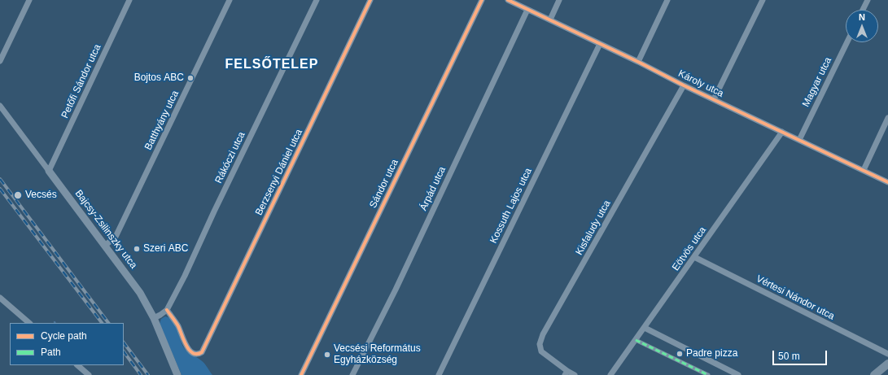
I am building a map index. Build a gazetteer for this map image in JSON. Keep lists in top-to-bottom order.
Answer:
{
  "streets": {
    "street": [
      "Petőfi Sándor utca",
      "Magyar utca",
      "Károly utca",
      "Batthyány utca",
      "Rákóczi utca",
      "Berzsenyi Dániel utca",
      "Sándor utca",
      "Árpád utca",
      "Kossuth Lajos utca",
      "Kisfaludy utca",
      "Bajcsy-Zsilinszky utca",
      "Eötvös utca",
      "Vértesi Nándor utca"
    ]
  },
  "crossings": [
    ["Petőfi Sándor utca", "Bajcsy-Zsilinszky utca"],
    ["Magyar utca", "Károly utca"],
    ["Károly utca", "Árpád utca"],
    ["Károly utca", "Kossuth Lajos utca"],
    ["Károly utca", "Kisfaludy utca"],
    ["Károly utca", "Eötvös utca"],
    ["Batthyány utca", "Bajcsy-Zsilinszky utca"],
    ["Rákóczi utca", "Berzsenyi Dániel utca"],
    ["Rákóczi utca", "Bajcsy-Zsilinszky utca"],
    ["Eötvös utca", "Vértesi Nándor utca"]
  ],
  "districts": ["FELSŐTELEP"],
  "places": [
    "Bojtos ABC",
    "Vecsés",
    "Szeri ABC",
    "Padre pizza",
    "Vecsési Református Egyházközség"
  ],
  "legend": ["Cycle path", "Path"],
  "scale_bar": "50 m",
  "north": "top"
}
